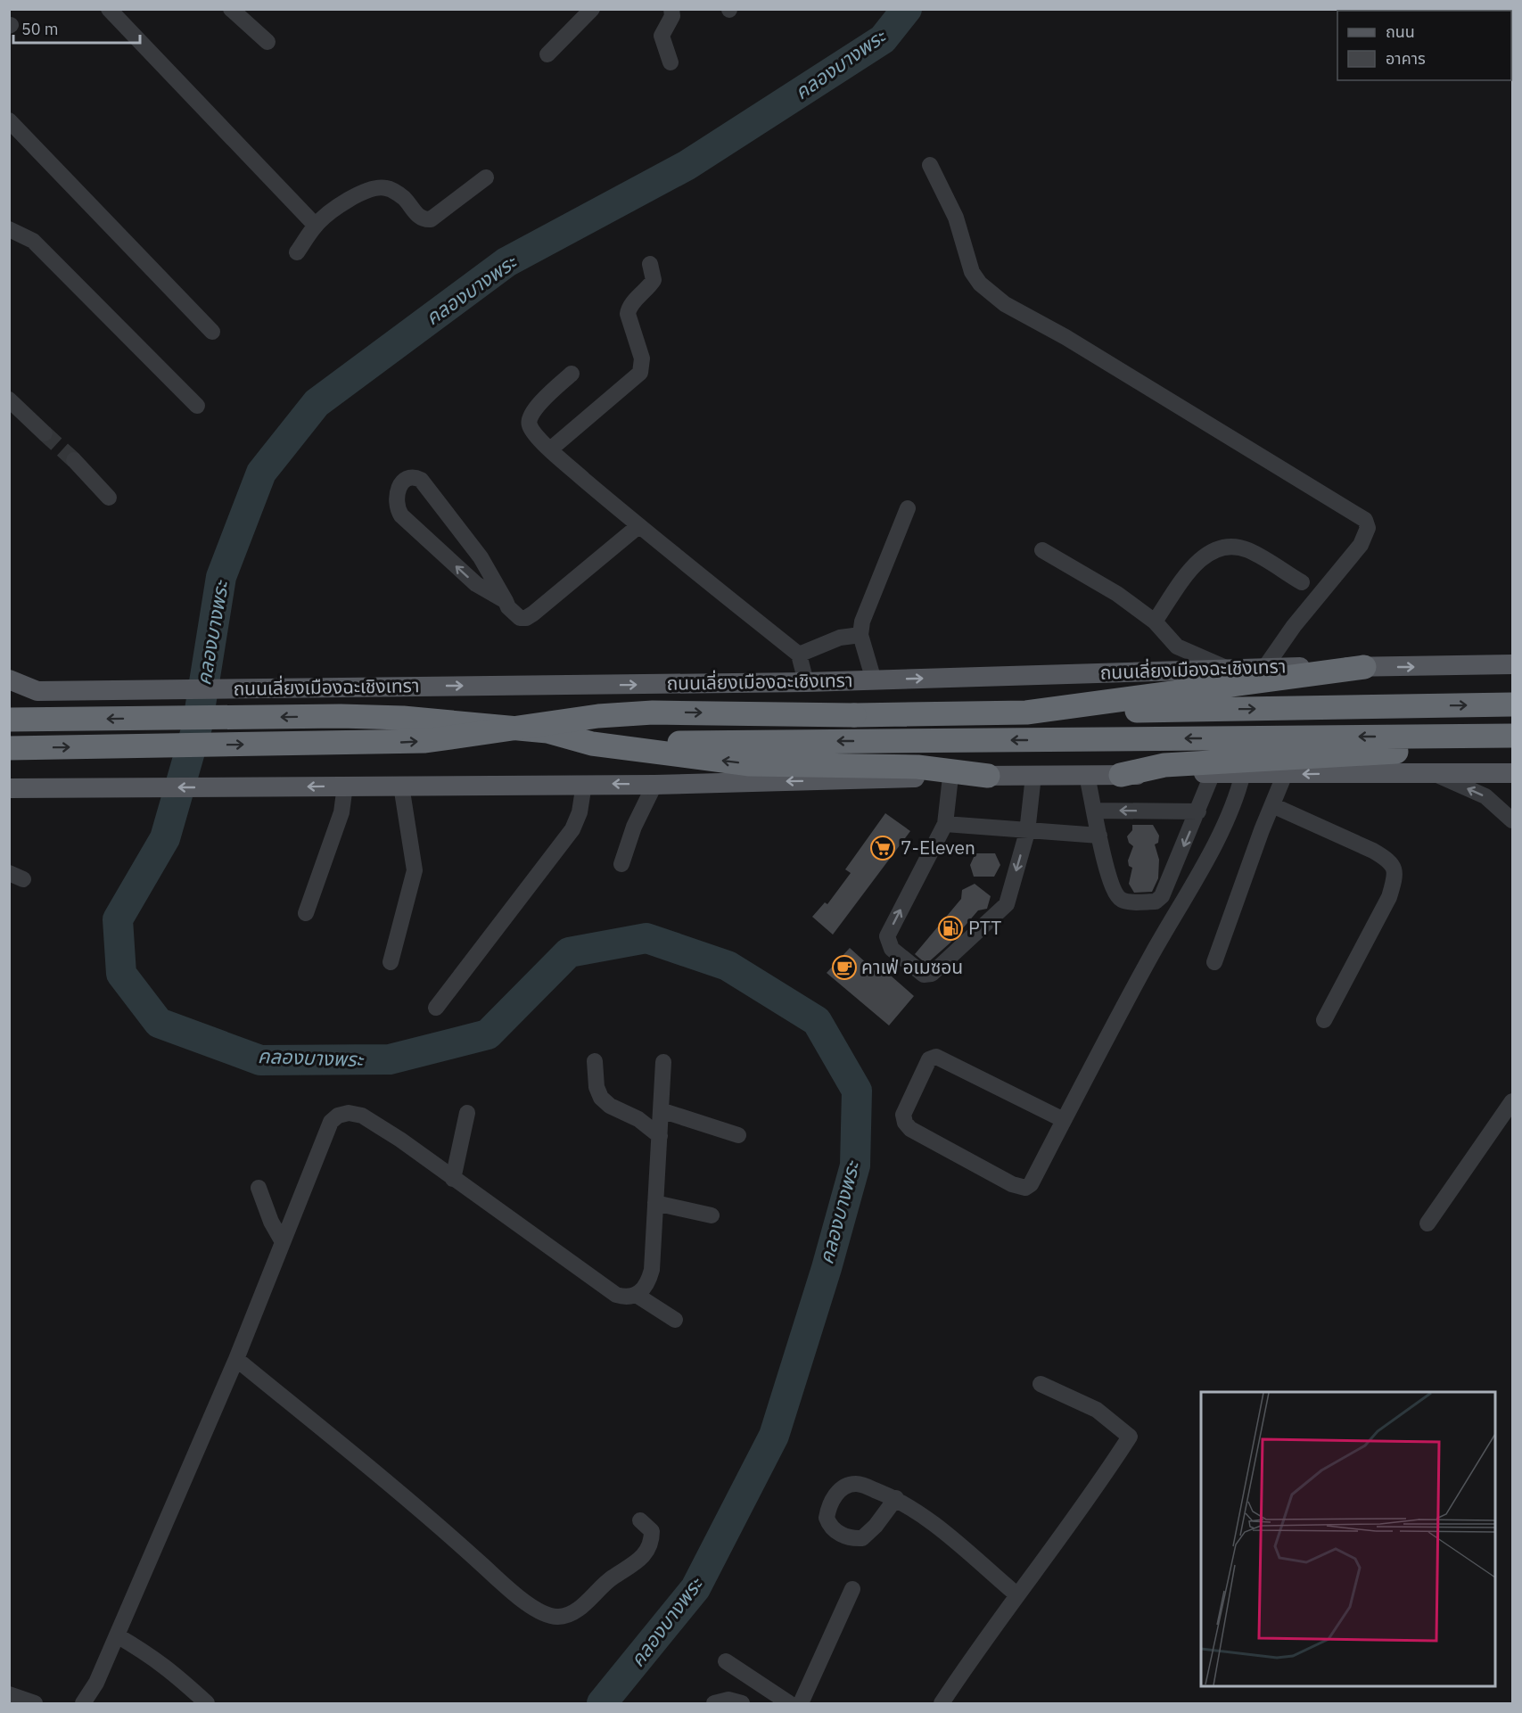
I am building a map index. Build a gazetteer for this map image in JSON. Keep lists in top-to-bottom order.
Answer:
{
  "streets": {
    "highway": ["ถนนเลี่ยงเมืองฉะเชิงเทรา"]
  },
  "water": ["คลองบางพระ"],
  "places": {
    "supermarket": ["7-Eleven"],
    "fuel station": ["PTT"],
    "cafe": ["คาเฟ่ อเมซอน"]
  },
  "legend": ["ถนน", "อาคาร"],
  "scale_bar": "50 m"
}
